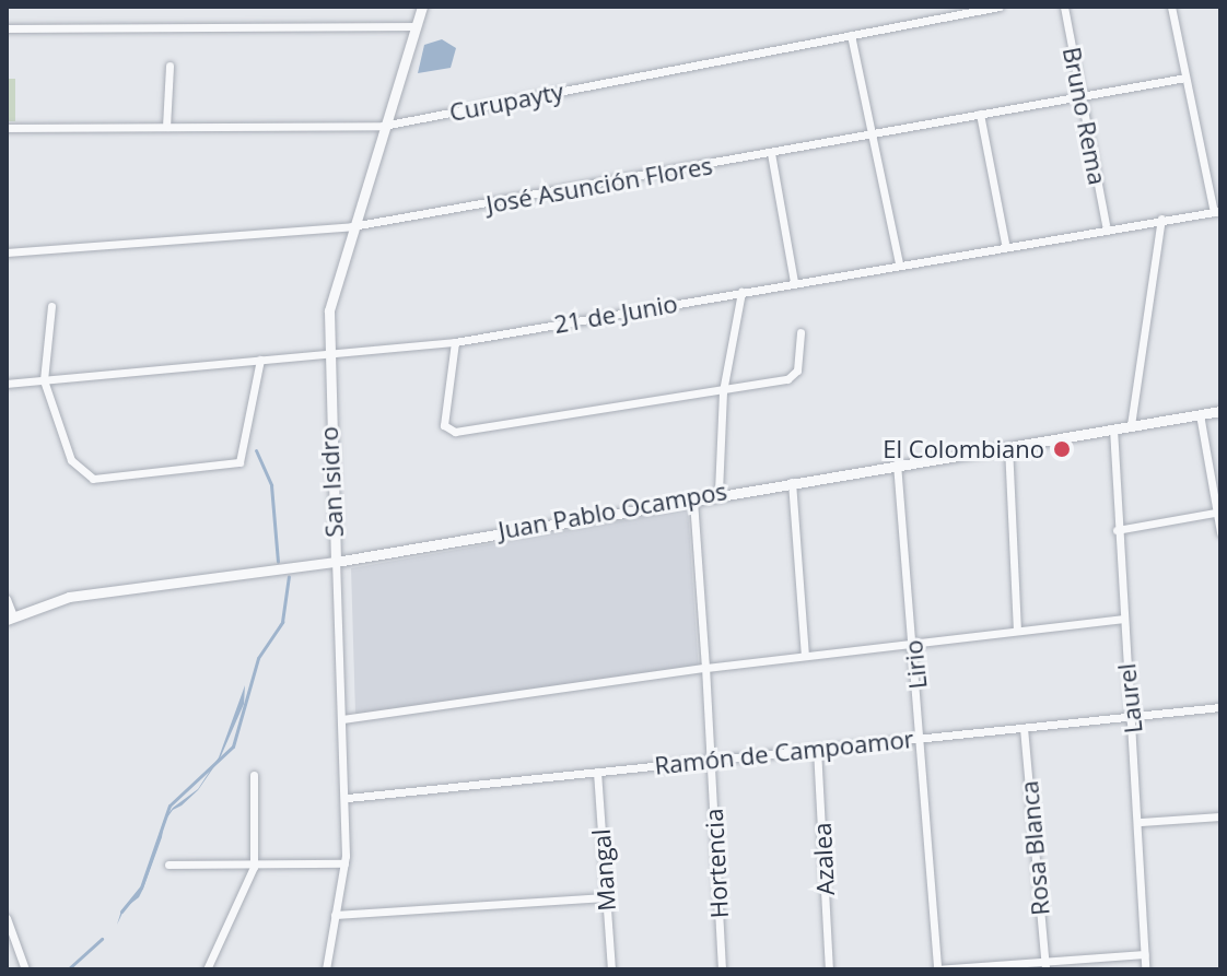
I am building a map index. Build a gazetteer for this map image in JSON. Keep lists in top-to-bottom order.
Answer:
{
  "streets": {
    "street": [
      "Curupayty",
      "Bruno Rema",
      "José Asunción Flores",
      "21 de Junio",
      "San Isidro",
      "Juan Pablo Ocampos",
      "Lirio",
      "Laurel",
      "Ramón de Campoamor",
      "Rosa Blanca",
      "Azalea",
      "Hortencia",
      "Mangal"
    ]
  },
  "crossings": [
    ["Curupayty", "San Isidro"],
    ["Bruno Rema", "José Asunción Flores"],
    ["Bruno Rema", "21 de Junio"],
    ["José Asunción Flores", "San Isidro"],
    ["21 de Junio", "San Isidro"],
    ["San Isidro", "Juan Pablo Ocampos"],
    ["San Isidro", "Ramón de Campoamor"],
    ["Juan Pablo Ocampos", "Lirio"],
    ["Juan Pablo Ocampos", "Laurel"],
    ["Juan Pablo Ocampos", "Hortencia"],
    ["Lirio", "Ramón de Campoamor"],
    ["Laurel", "Ramón de Campoamor"],
    ["Ramón de Campoamor", "Rosa Blanca"],
    ["Ramón de Campoamor", "Azalea"],
    ["Ramón de Campoamor", "Hortencia"],
    ["Ramón de Campoamor", "Mangal"]
  ],
  "places": ["El Colombiano"]
}
